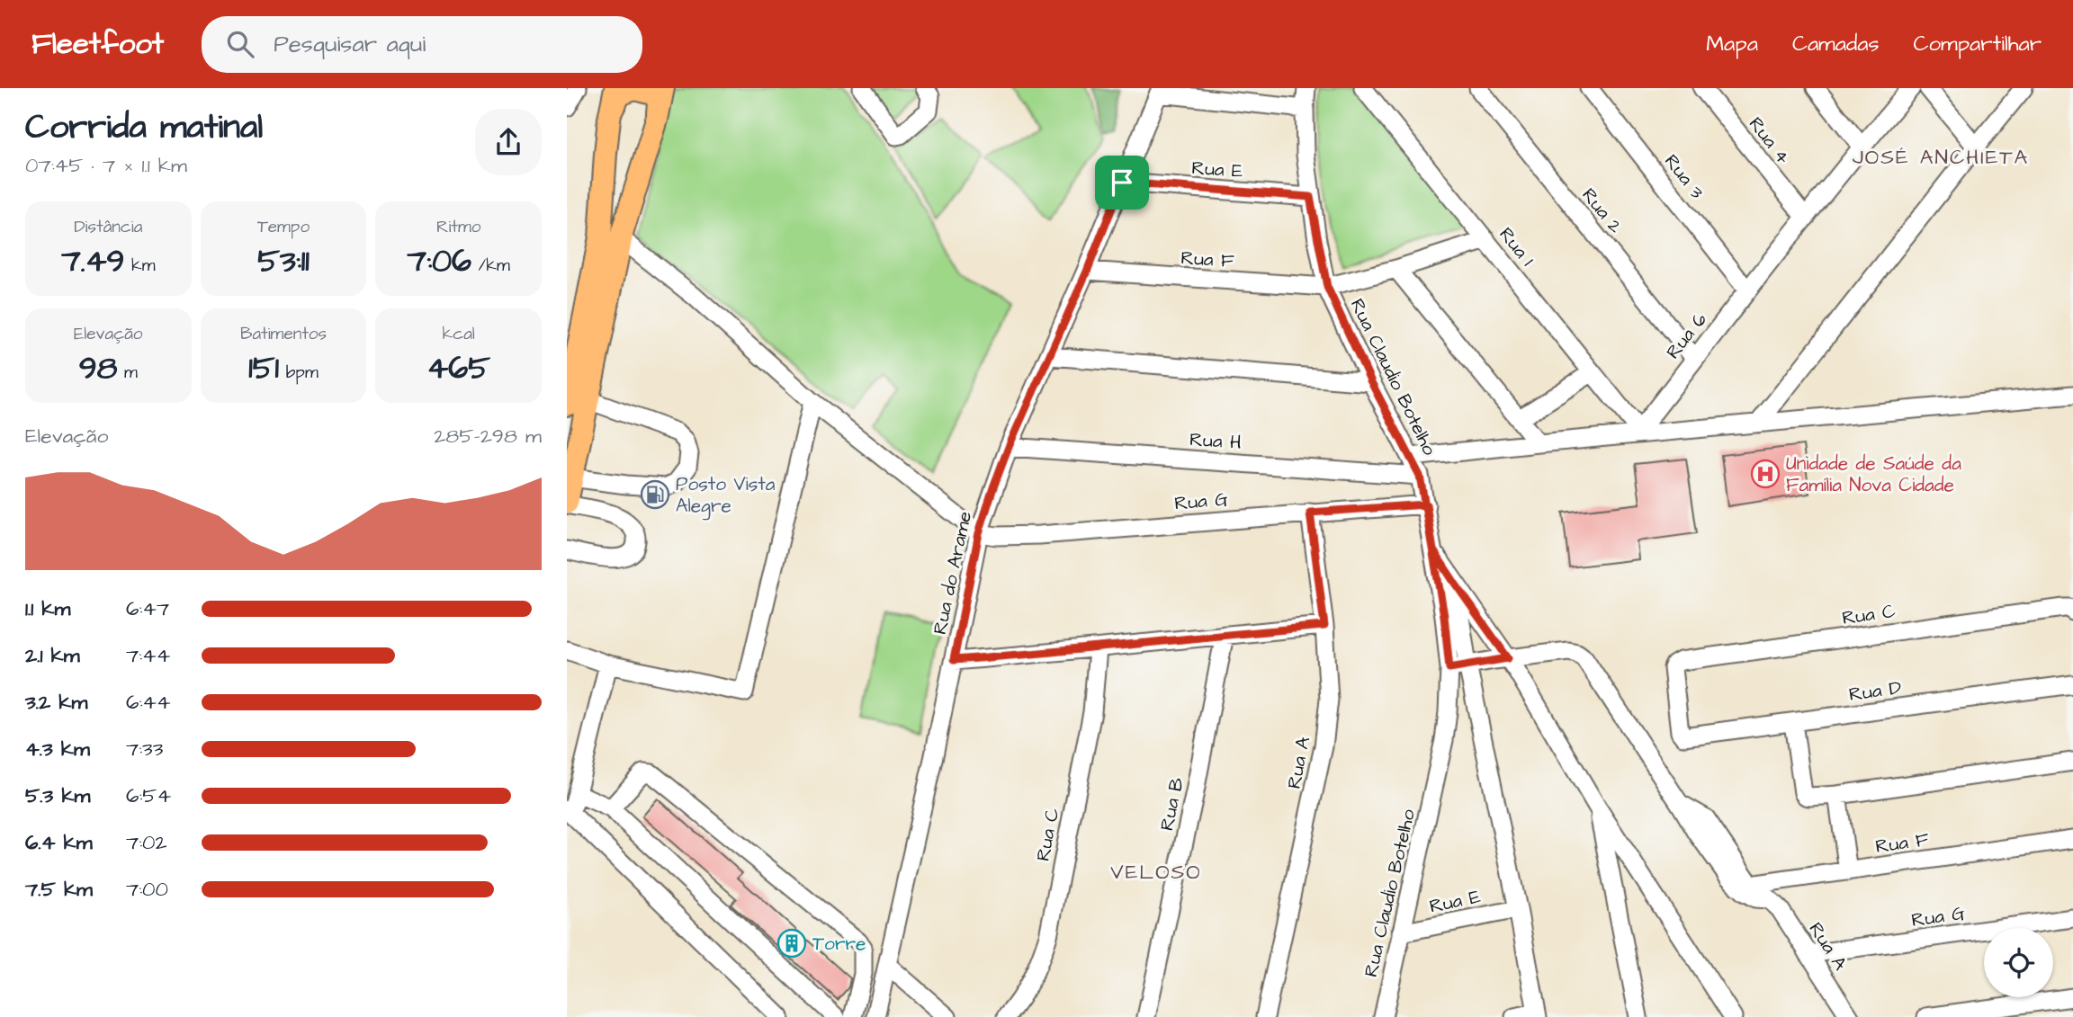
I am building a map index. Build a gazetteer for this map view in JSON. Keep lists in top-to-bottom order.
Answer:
{
  "streets": {
    "street": [
      "Rua 4",
      "Rua E",
      "Rua 3",
      "Rua 2",
      "Rua 1",
      "Rua F",
      "Rua 6",
      "Rua Claudio Botelho",
      "Rua H",
      "Rua G",
      "Rua do Arame",
      "Rua C",
      "Rua D",
      "Rua A",
      "Rua B"
    ]
  },
  "crossings": [
    ["Rua 4", "Rua 6"],
    ["Rua E", "Rua Claudio Botelho"],
    ["Rua E", "Rua do Arame"],
    ["Rua 3", "Rua 6"],
    ["Rua 2", "Rua 6"],
    ["Rua 1", "Rua F"],
    ["Rua 1", "Rua 6"],
    ["Rua F", "Rua Claudio Botelho"],
    ["Rua F", "Rua do Arame"],
    ["Rua F", "Rua A"],
    ["Rua Claudio Botelho", "Rua H"],
    ["Rua Claudio Botelho", "Rua G"],
    ["Rua Claudio Botelho", "Rua A"],
    ["Rua H", "Rua do Arame"],
    ["Rua G", "Rua do Arame"],
    ["Rua G", "Rua A"],
    ["Rua C", "Rua D"]
  ],
  "districts": ["JOSÉ ANCHIETA", "VELOSO"],
  "places": {
    "hospital": ["Unidade de Saúde da Família Nova Cidade"],
    "fuel station": ["Posto Vista Alegre"],
    "building": ["Torre"]
  },
  "page": {
    "header": "Fleetfoot",
    "search": "Pesquisar aqui",
    "nav": ["Mapa", "Camadas", "Compartilhar"],
    "heading": ["Corrida matinal", "07:45 · 7 × 1.1 km"],
    "stats": [
      ["Distância", "7.49 km"],
      ["Tempo", "53:11"],
      ["Ritmo", "7:06 /km"],
      ["Elevação", "98 m"],
      ["Batimentos", "151 bpm"],
      ["kcal", "465"]
    ],
    "chart": ["Elevação", "285–298 m"],
    "list": [
      {
        "name": "1.1 km",
        "note": "6:47"
      },
      {
        "name": "2.1 km",
        "note": "7:44"
      },
      {
        "name": "3.2 km",
        "note": "6:44"
      },
      {
        "name": "4.3 km",
        "note": "7:33"
      },
      {
        "name": "5.3 km",
        "note": "6:54"
      },
      {
        "name": "6.4 km",
        "note": "7:02"
      },
      {
        "name": "7.5 km",
        "note": "7:00"
      }
    ]
  }
}
